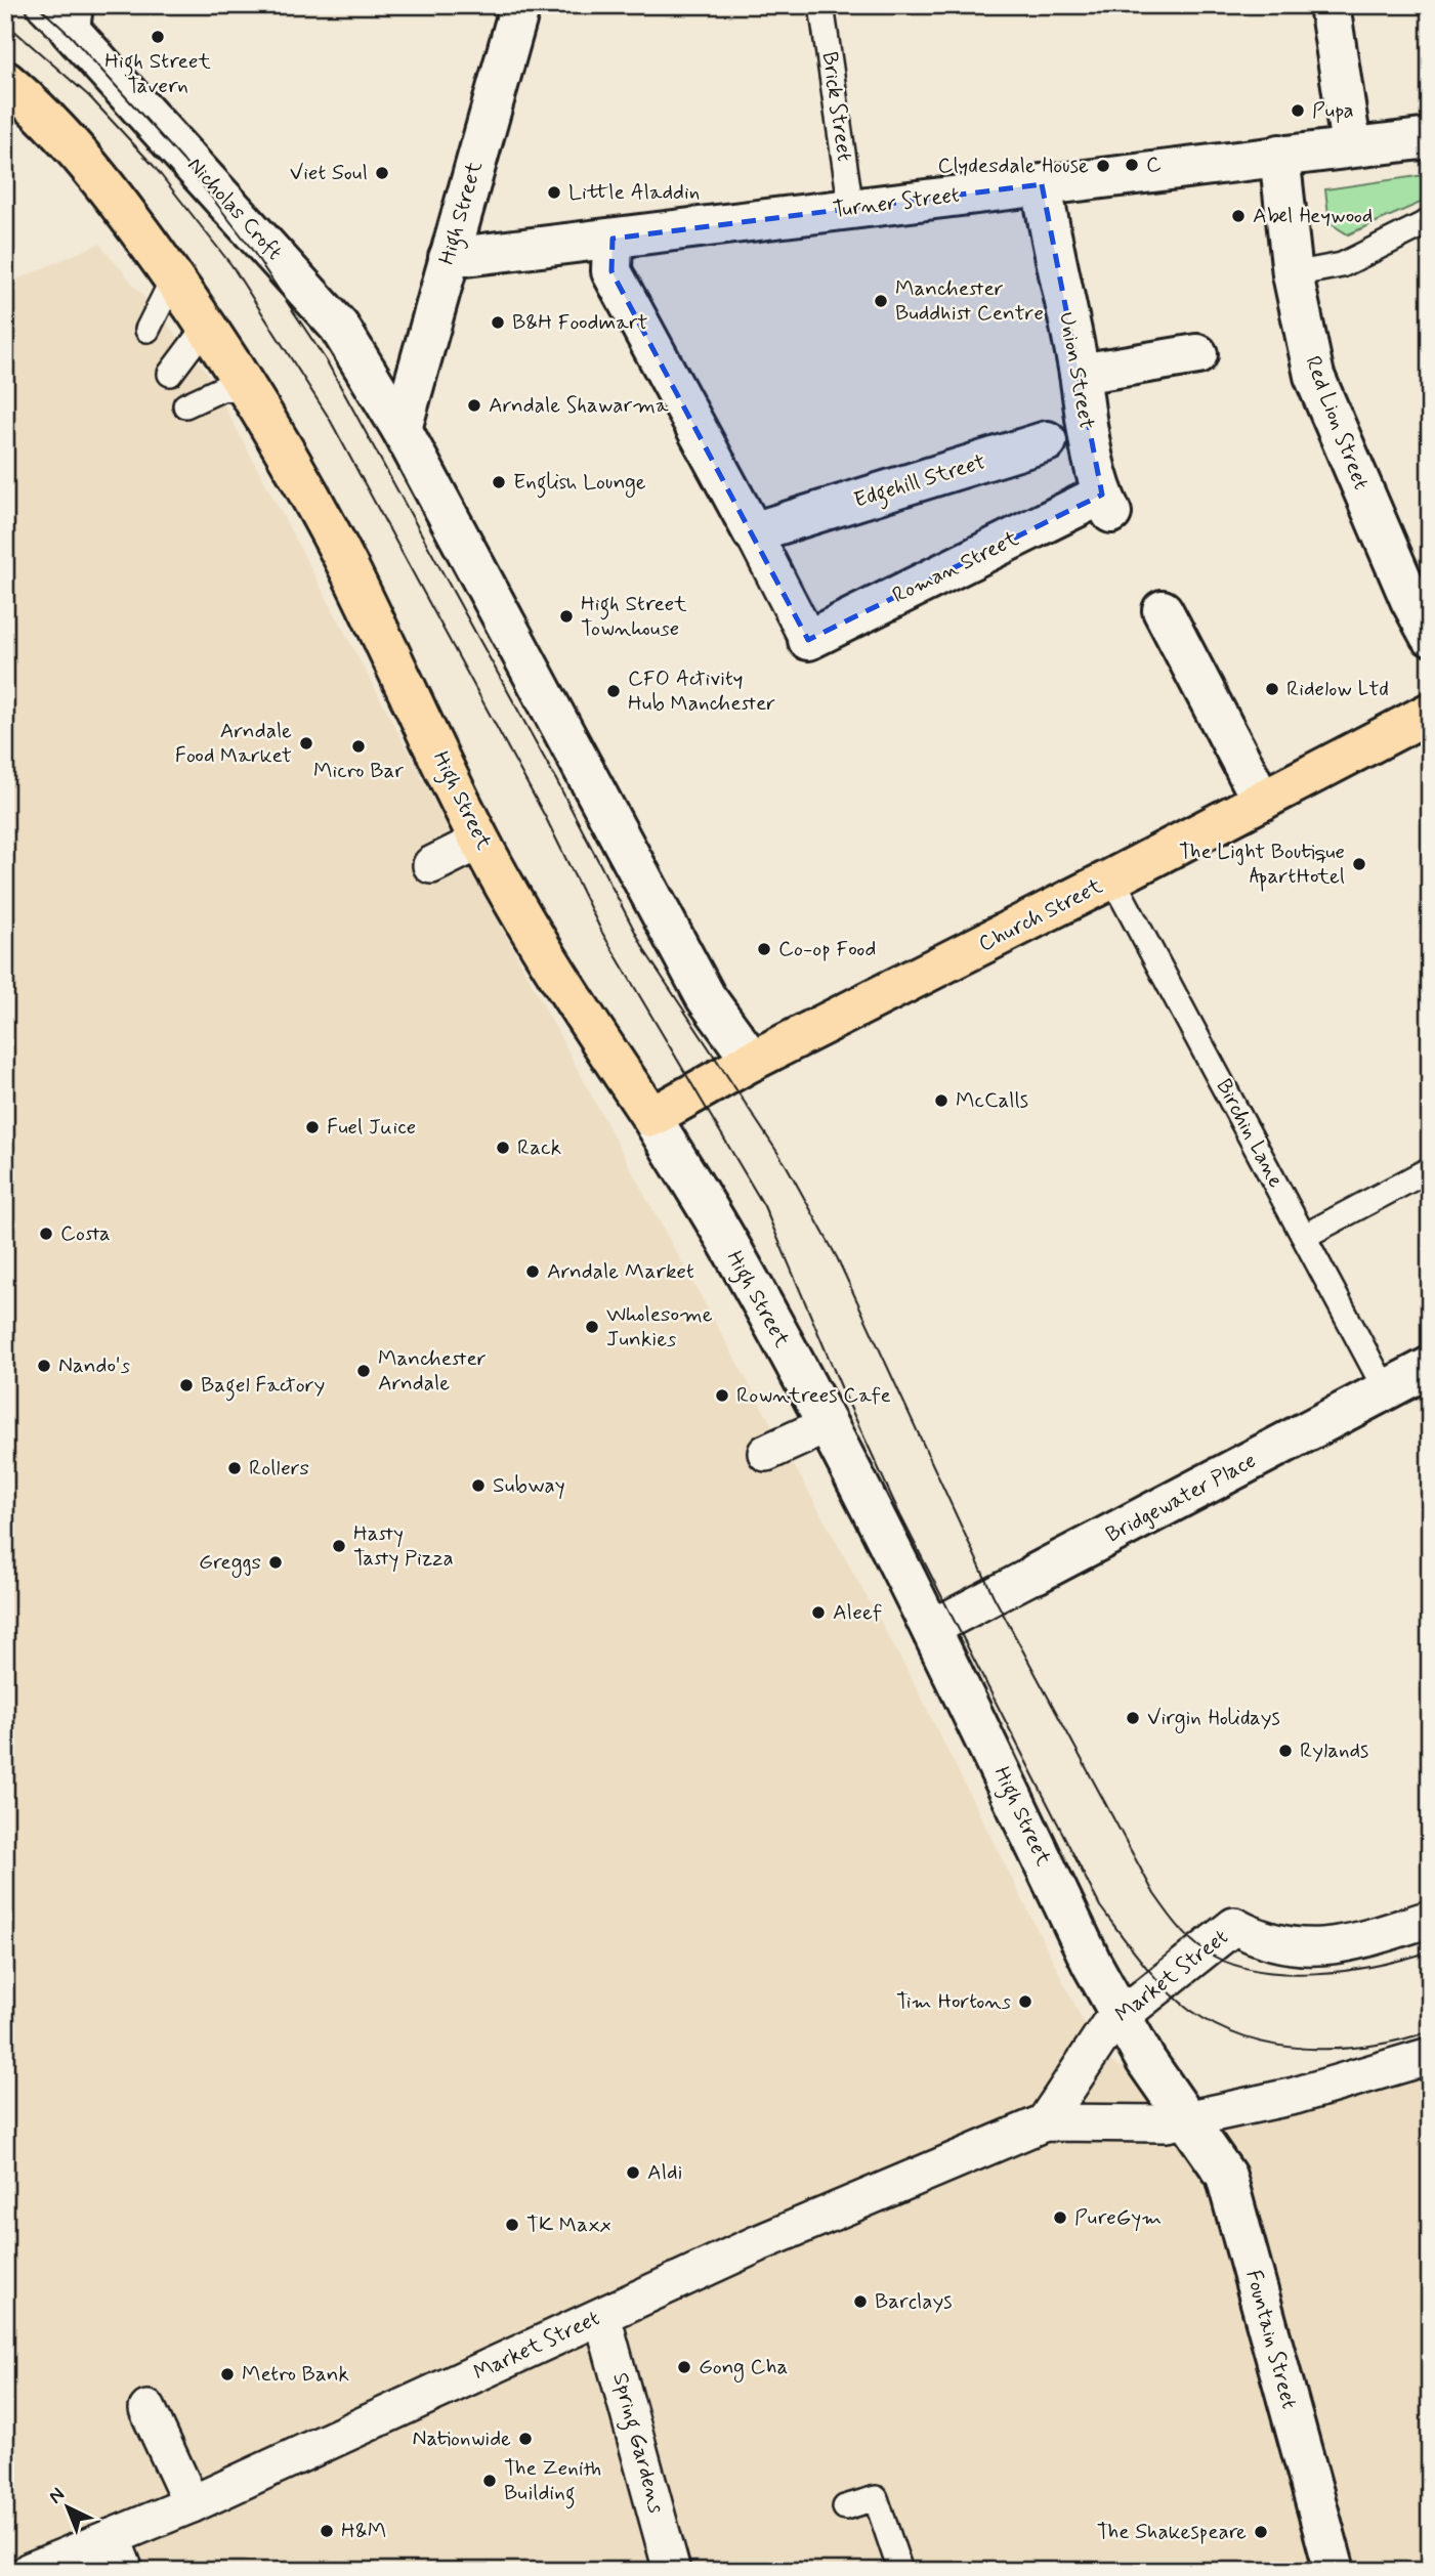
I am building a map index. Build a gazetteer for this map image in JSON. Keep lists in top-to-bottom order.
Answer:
{
  "streets": {
    "main road": ["High Street", "Church Street"],
    "street": [
      "Turner Street",
      "Nicholas Croft",
      "Union Street",
      "Red Lion Street",
      "Edgehill Street",
      "Roman Street",
      "Bridgewater Place",
      "Market Street",
      "Fountain Street",
      "Spring Gardens"
    ],
    "lane": ["Brick Street", "Birchin Lane"]
  },
  "crossings": [
    ["Brick Street", "Turner Street"],
    ["Turner Street", "High Street"],
    ["Turner Street", "Union Street"],
    ["Turner Street", "Red Lion Street"],
    ["Nicholas Croft", "High Street"],
    ["High Street", "Church Street"],
    ["High Street", "Bridgewater Place"],
    ["High Street", "Market Street"],
    ["High Street", "Fountain Street"],
    ["Union Street", "Edgehill Street"],
    ["Union Street", "Roman Street"],
    ["Church Street", "Birchin Lane"],
    ["Birchin Lane", "Bridgewater Place"],
    ["Market Street", "Fountain Street"],
    ["Market Street", "Spring Gardens"]
  ],
  "places": [
    "High Street Tavern",
    "Pupa",
    "C",
    "Clydesdale House",
    "Viet Soul",
    "Little Aladdin",
    "Abel Heywood",
    "Manchester Buddhist Centre",
    "B&H Foodmart",
    "Arndale Shawarma",
    "English Lounge",
    "High Street Townhouse",
    "Ridelow Ltd",
    "CFO Activity Hub Manchester",
    "Arndale Food Market",
    "Micro Bar",
    "The Light Boutique ApartHotel",
    "Co-op Food",
    "McCalls",
    "Fuel Juice",
    "Rack",
    "Costa",
    "Arndale Market",
    "Wholesome Junkies",
    "Nando's",
    "Manchester Arndale",
    "Bagel Factory",
    "Rowntrees Cafe",
    "Rollers",
    "Subway",
    "Hasty Tasty Pizza",
    "Greggs",
    "Aleef",
    "Virgin Holidays",
    "Rylands",
    "Tim Hortons",
    "Aldi",
    "PureGym",
    "TK Maxx",
    "Barclays",
    "Gong Cha",
    "Metro Bank",
    "Nationwide",
    "The Zenith Building",
    "H&M",
    "The Shakespeare"
  ],
  "north": "top left"
}
